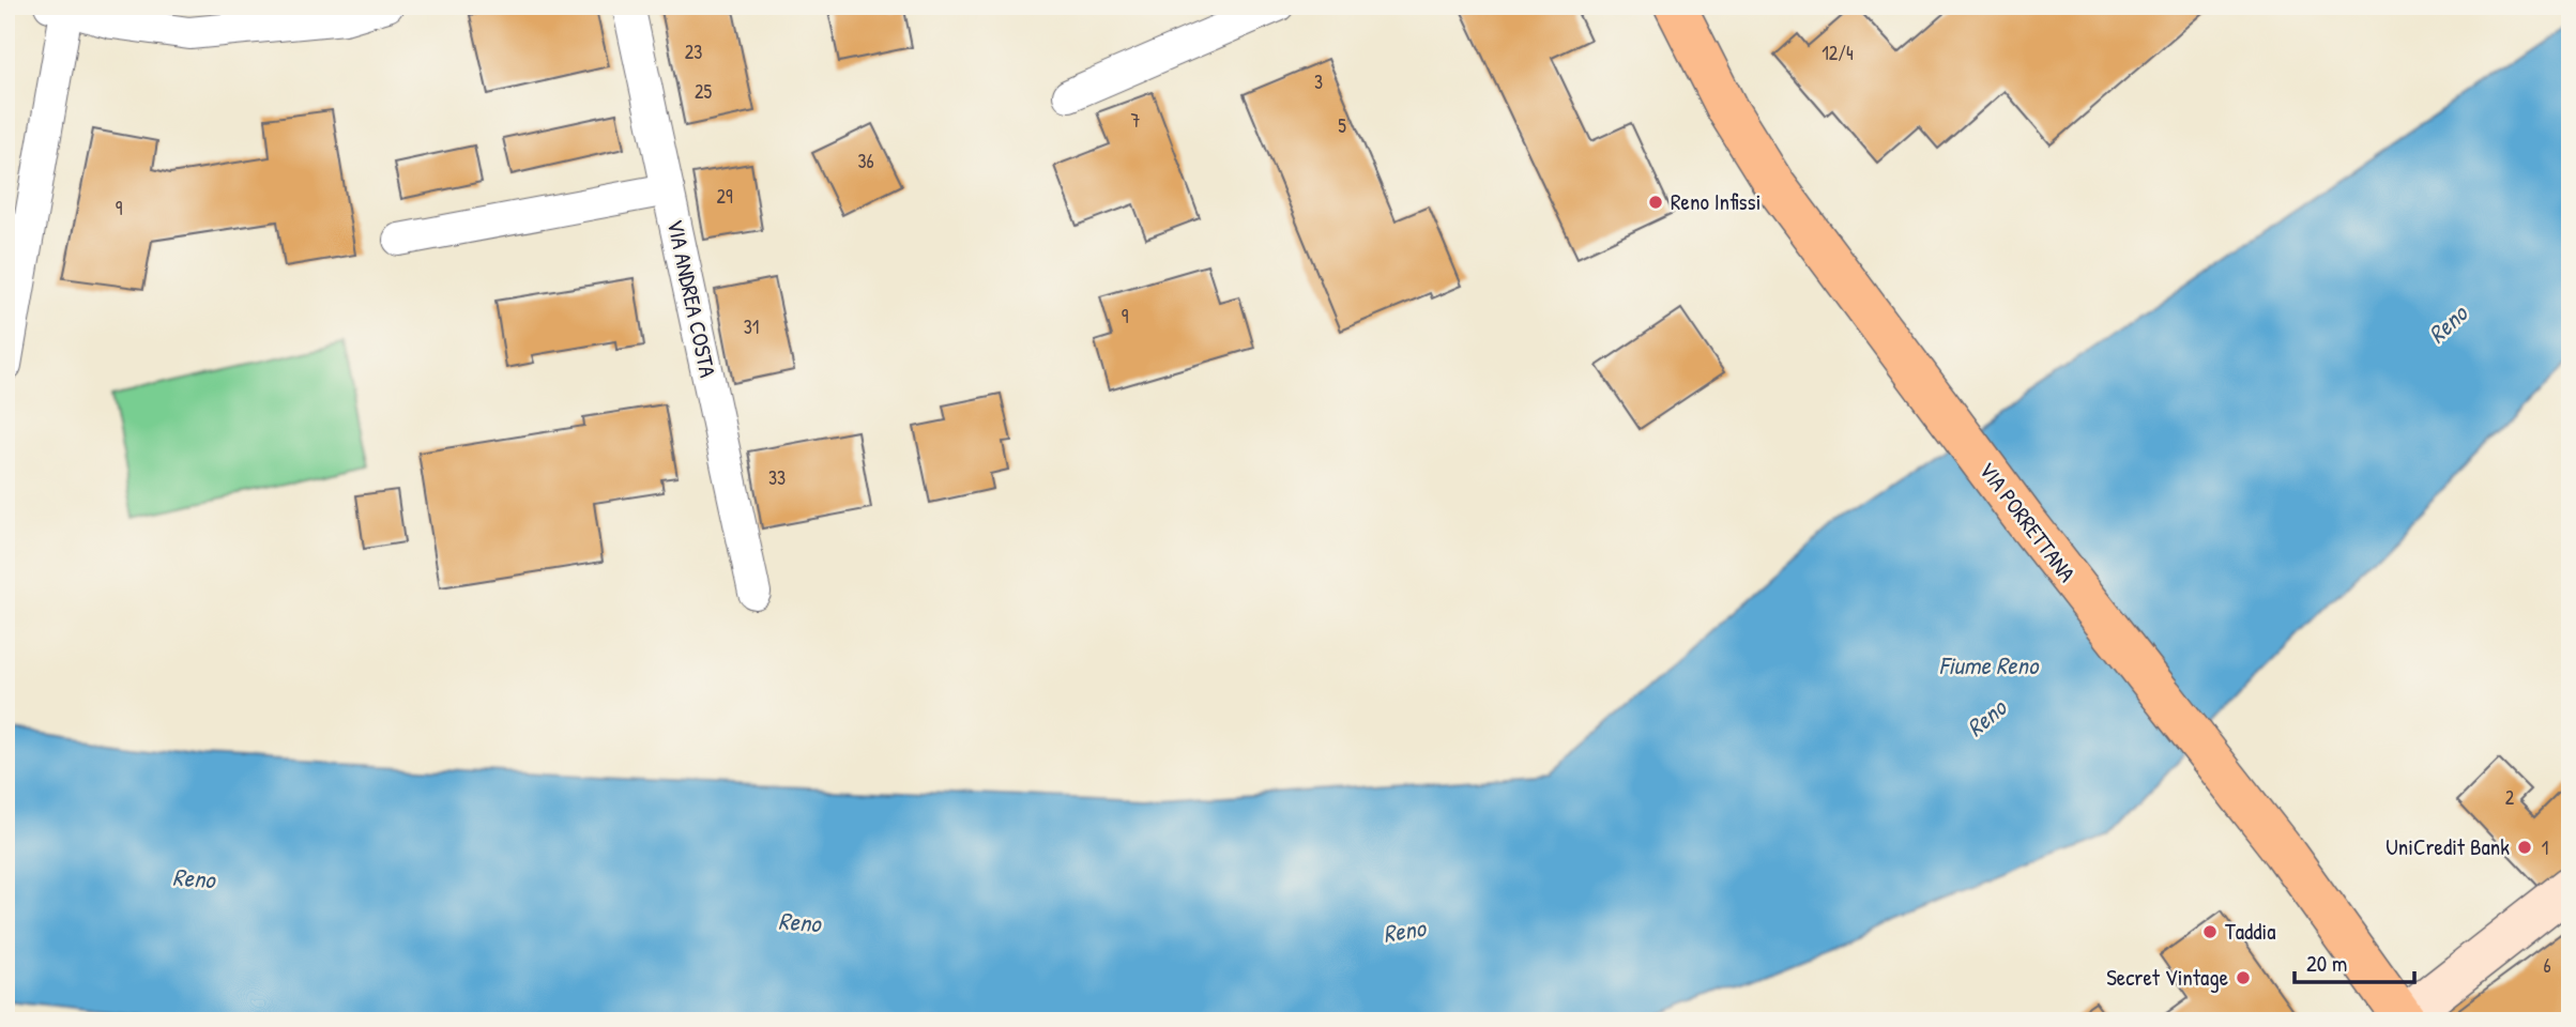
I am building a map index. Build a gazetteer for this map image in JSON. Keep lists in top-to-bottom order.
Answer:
{
  "streets": {
    "main road": ["VIA PORRETTANA"],
    "street": ["VIA ANDREA COSTA"]
  },
  "water": ["Reno", "Fiume Reno"],
  "places": [
    "Reno Infissi",
    "UniCredit Bank",
    "Taddia",
    "Secret Vintage"
  ],
  "house_numbers": [
    "23",
    "12/4",
    "3",
    "25",
    "7",
    "5",
    "36",
    "29",
    "9",
    "9",
    "31",
    "33",
    "2",
    "1",
    "6"
  ],
  "scale_bar": "20 m"
}
